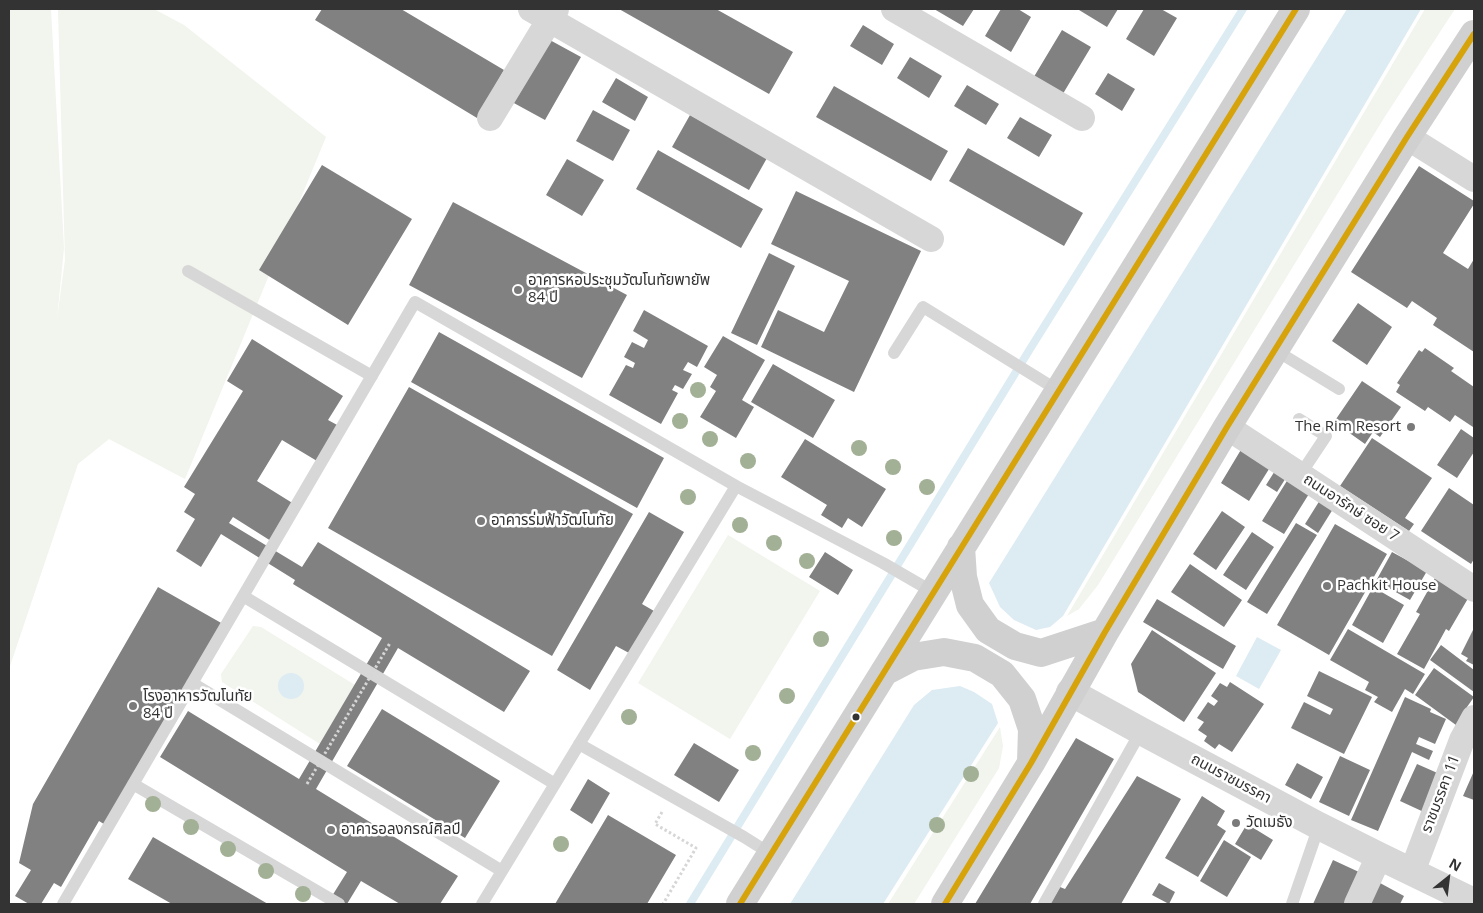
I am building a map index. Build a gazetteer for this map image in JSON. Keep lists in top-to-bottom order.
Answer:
{
  "streets": {
    "street": ["ถนนอารักษ์ ซอย 7", "ถนนราชมรรคา", "ราชมรรคา 11"]
  },
  "crossings": [
    ["ถนนราชมรรคา", "ราชมรรคา 11"]
  ],
  "places": [
    "อาคารหอประชุมวัฒโนทัยพายัพ 84 ปี",
    "The Rim Resort",
    "อาคารร่มฟ้าวัฒโนทัย",
    "Pachkit House",
    "โรงอาหารวัฒโนทัย 84 ปี",
    "วัดเมธัง",
    "อาคารอลงกรณ์ศิลป์"
  ],
  "north": "top right"
}
